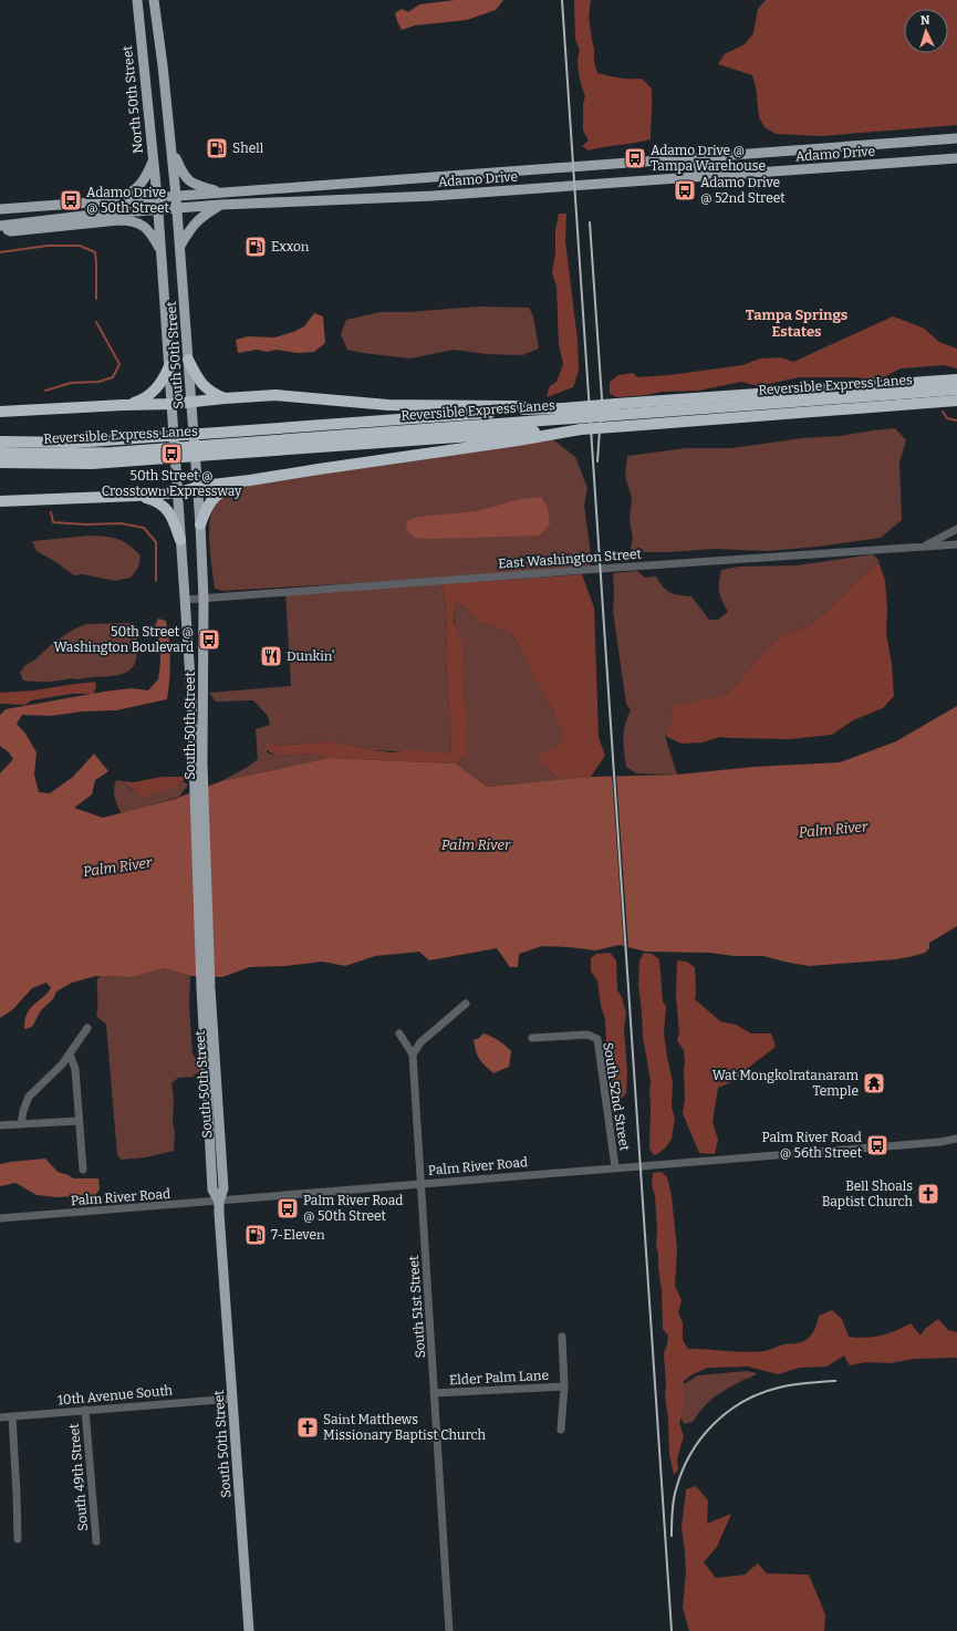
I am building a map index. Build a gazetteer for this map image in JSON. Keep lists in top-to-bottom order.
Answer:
{
  "streets": {
    "highway": ["Reversible Express Lanes"],
    "main road": ["North 50th Street", "Adamo Drive", "South 50th Street"],
    "street": [
      "East Washington Street",
      "South 52nd Street",
      "Palm River Road",
      "South 51st Street",
      "Elder Palm Lane",
      "10th Avenue South",
      "South 49th Street"
    ]
  },
  "crossings": [
    ["North 50th Street", "Adamo Drive"],
    ["North 50th Street", "South 50th Street"],
    ["Adamo Drive", "South 50th Street"],
    ["South 50th Street", "East Washington Street"],
    ["South 50th Street", "Palm River Road"],
    ["South 50th Street", "10th Avenue South"],
    ["South 52nd Street", "Palm River Road"],
    ["Palm River Road", "South 51st Street"],
    ["South 51st Street", "Elder Palm Lane"],
    ["10th Avenue South", "South 49th Street"]
  ],
  "districts": ["Tampa Springs Estates"],
  "water": ["Palm River"],
  "places": {
    "fuel station": ["Shell", "Exxon", "7-Eleven"],
    "bus stop": [
      "Adamo Drive @ Tampa Warehouse",
      "Adamo Drive @ 52nd Street",
      "Adamo Drive @ 50th Street",
      "50th Street @ Crosstown Expressway",
      "50th Street @ Washington Boulevard",
      "Palm River Road @ 56th Street",
      "Palm River Road @ 50th Street"
    ],
    "restaurant": ["Dunkin'"],
    "temple": ["Wat Mongkolratanaram Temple"],
    "church": ["Bell Shoals Baptist Church", "Saint Matthews Missionary Baptist Church"]
  },
  "north": "top"
}
